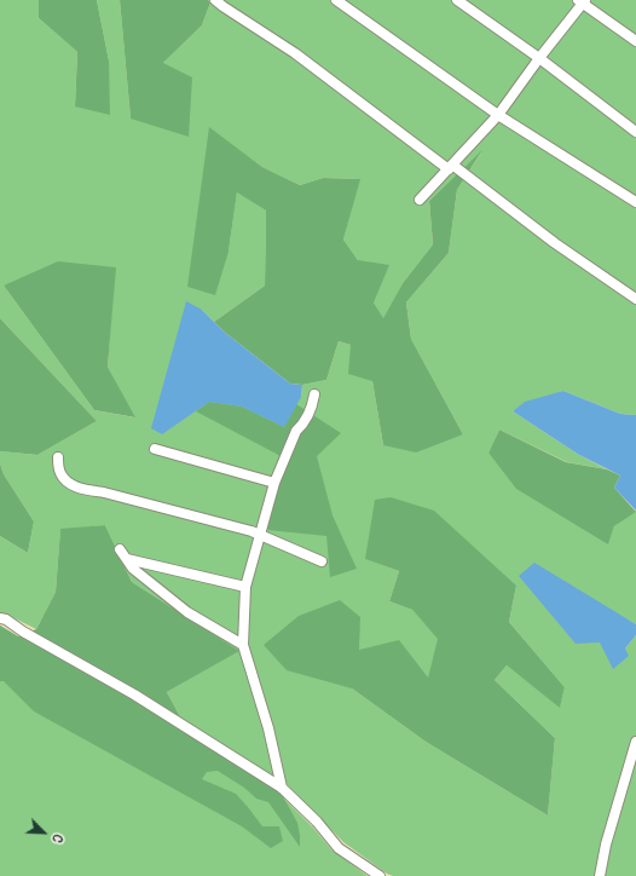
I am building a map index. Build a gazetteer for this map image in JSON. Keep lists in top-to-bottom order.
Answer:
{
  "north": "bottom right"
}
